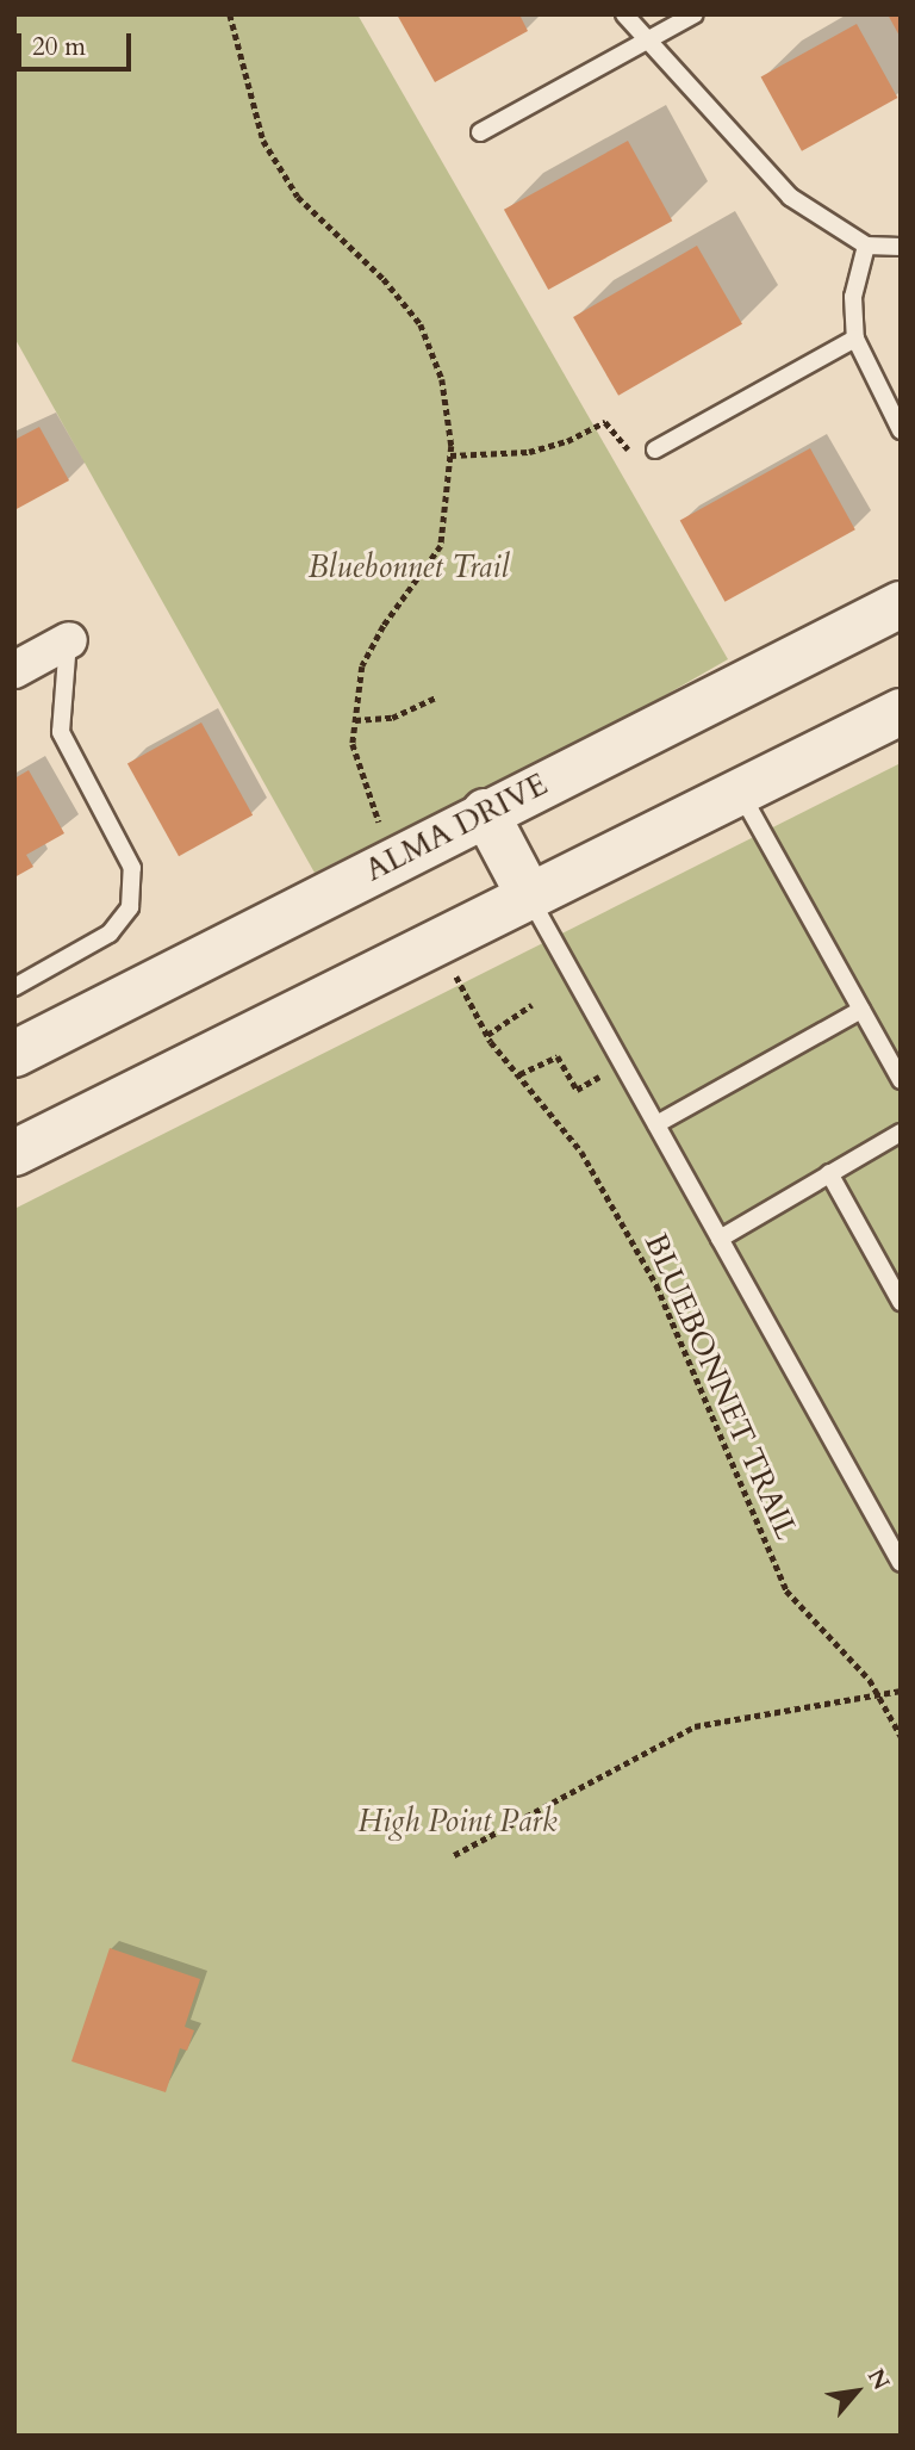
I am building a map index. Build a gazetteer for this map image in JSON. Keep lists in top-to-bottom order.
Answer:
{
  "streets": {
    "main road": ["ALMA DRIVE"],
    "path": ["BLUEBONNET TRAIL"]
  },
  "parks": ["Bluebonnet Trail", "High Point Park"],
  "scale_bar": "20 m",
  "north": "top right"
}
